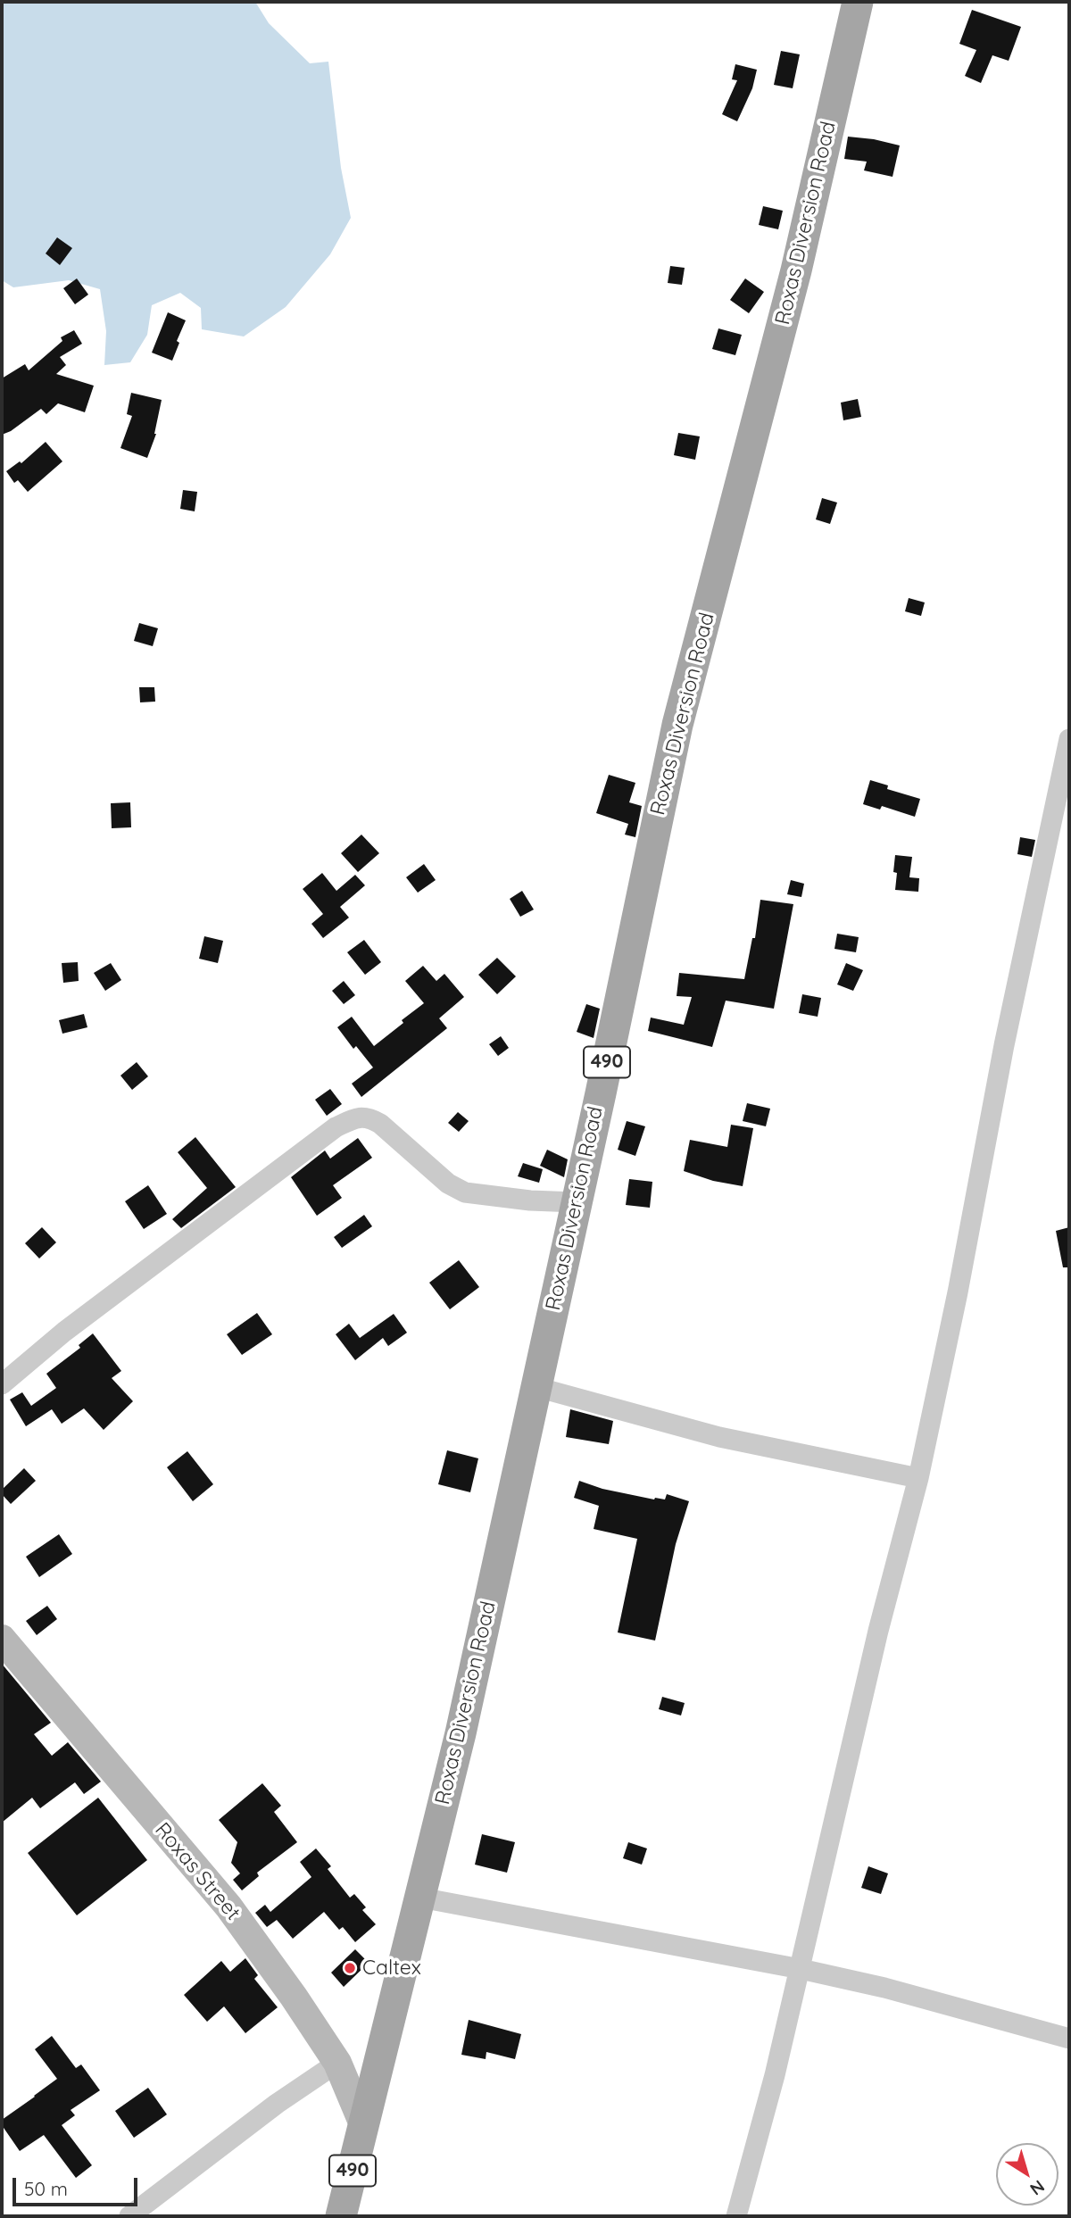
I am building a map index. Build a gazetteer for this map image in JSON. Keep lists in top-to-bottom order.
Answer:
{
  "streets": {
    "main road": ["Roxas Diversion Road", "490", "Roxas Street"]
  },
  "crossings": [
    ["Roxas Diversion Road", "490"],
    ["Roxas Diversion Road", "Roxas Street"],
    ["490", "Roxas Street"]
  ],
  "places": ["Caltex"],
  "scale_bar": "50 m",
  "north": "bottom right"
}
